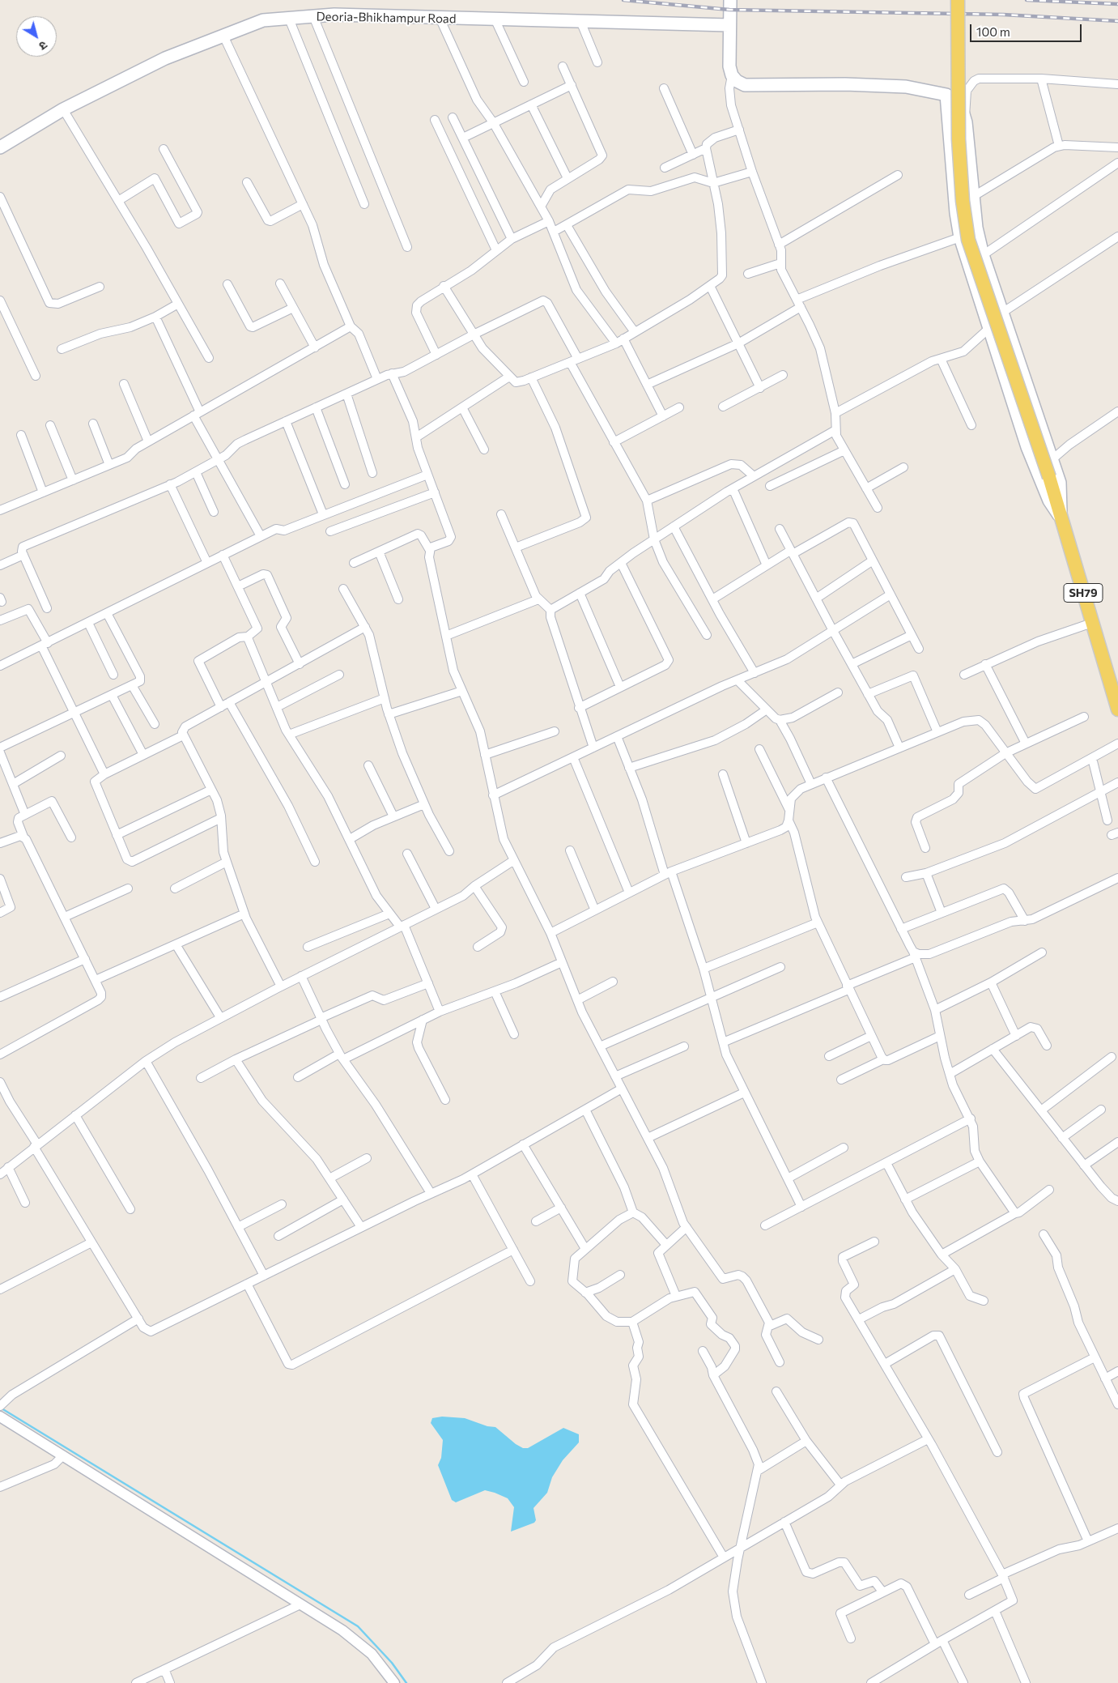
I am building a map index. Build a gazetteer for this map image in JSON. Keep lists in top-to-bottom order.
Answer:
{
  "streets": {
    "main road": ["Deoria-Bhikhampur Road", "SH79"]
  },
  "scale_bar": "100 m",
  "north": "bottom right"
}
